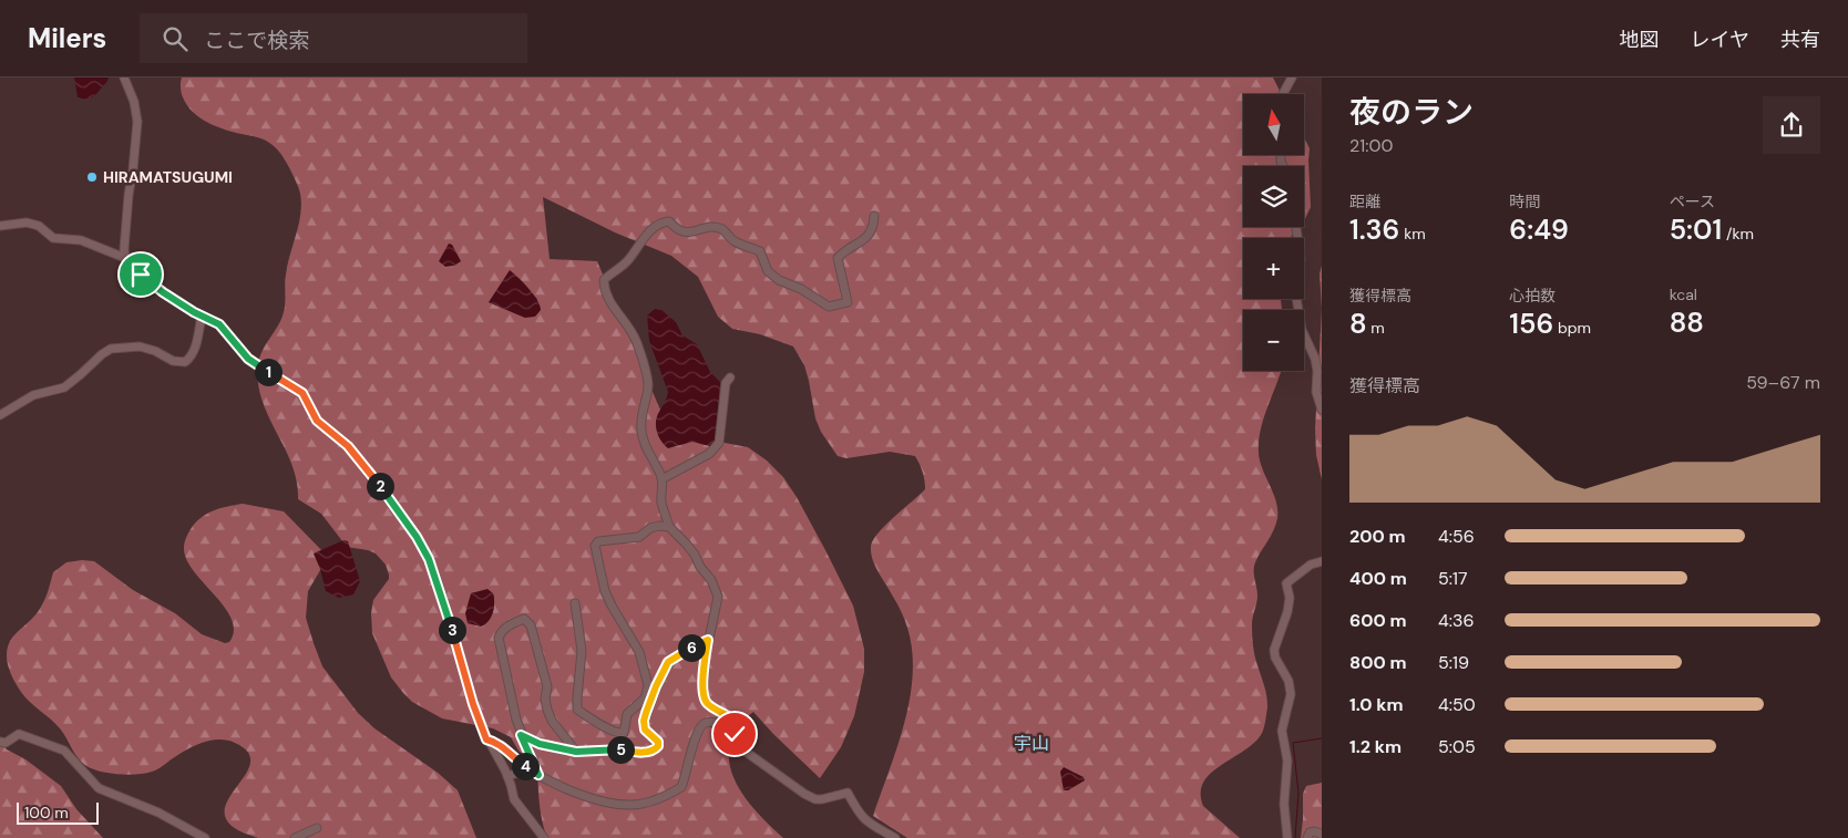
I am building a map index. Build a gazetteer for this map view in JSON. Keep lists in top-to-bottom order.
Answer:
{
  "districts": ["宇山"],
  "places": ["HIRAMATSUGUMI"],
  "scale_bar": "100 m",
  "north": "top",
  "page": {
    "header": "Milers",
    "search": "ここで検索",
    "nav": ["地図", "レイヤ", "共有"],
    "heading": ["夜のラン", "21:00"],
    "map_buttons": ["+", "−"],
    "stats": [
      ["距離", "1.36 km"],
      ["時間", "6:49"],
      ["ペース", "5:01 /km"],
      ["獲得標高", "8 m"],
      ["心拍数", "156 bpm"],
      ["kcal", "88"]
    ],
    "pins": [
      "1",
      "2",
      "3",
      "6",
      "5",
      "4"
    ],
    "chart": ["獲得標高", "59–67 m"],
    "list": [
      {
        "name": "200 m",
        "note": "4:56"
      },
      {
        "name": "400 m",
        "note": "5:17"
      },
      {
        "name": "600 m",
        "note": "4:36"
      },
      {
        "name": "800 m",
        "note": "5:19"
      },
      {
        "name": "1.0 km",
        "note": "4:50"
      },
      {
        "name": "1.2 km",
        "note": "5:05"
      }
    ],
    "scale": "100 m"
  }
}
